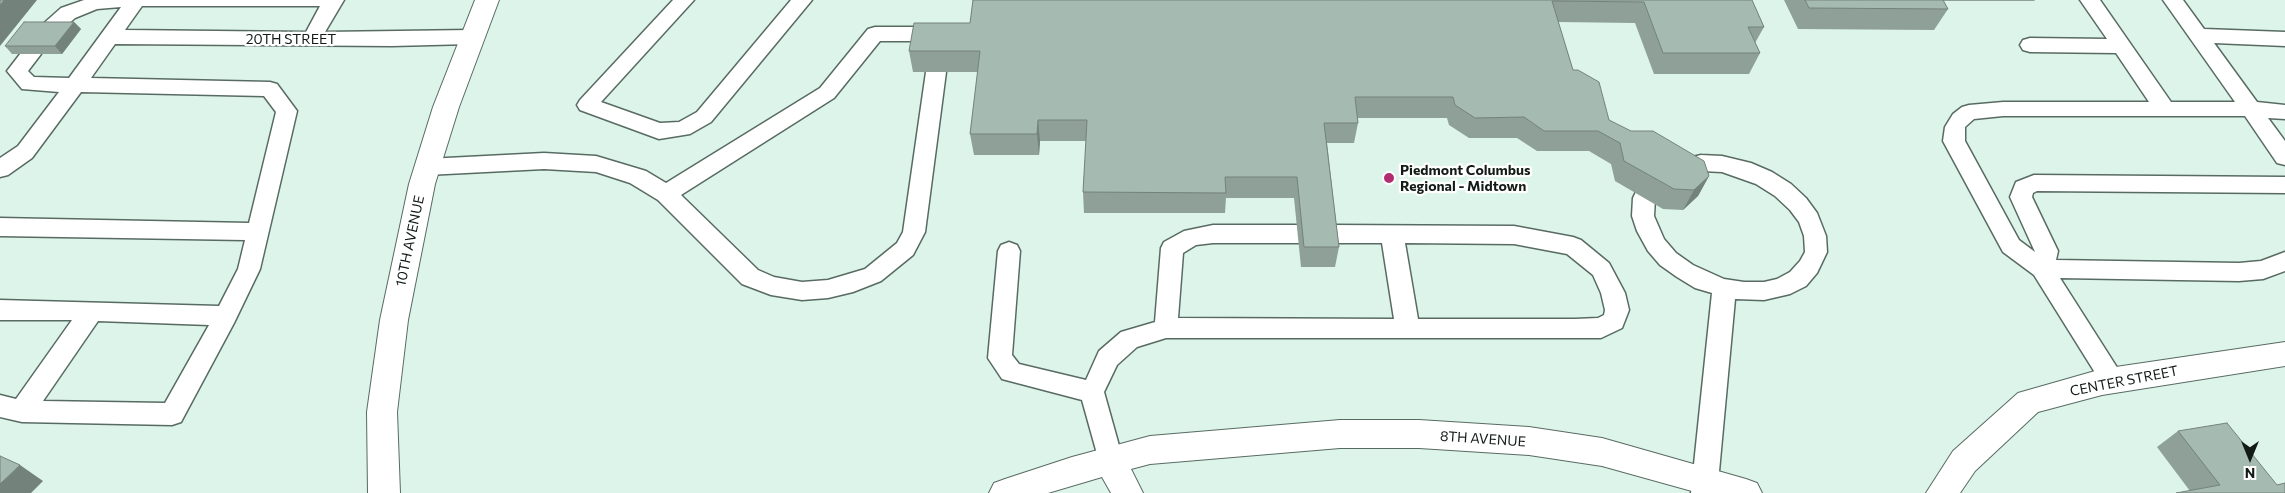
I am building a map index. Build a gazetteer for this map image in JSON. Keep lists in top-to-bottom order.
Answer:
{
  "streets": {
    "street": ["10TH AVENUE", "CENTER STREET", "8TH AVENUE"],
    "lane": ["20TH STREET"]
  },
  "crossings": [
    ["20TH STREET", "10TH AVENUE"]
  ],
  "places": ["Piedmont Columbus Regional - Midtown"],
  "north": "bottom"
}
